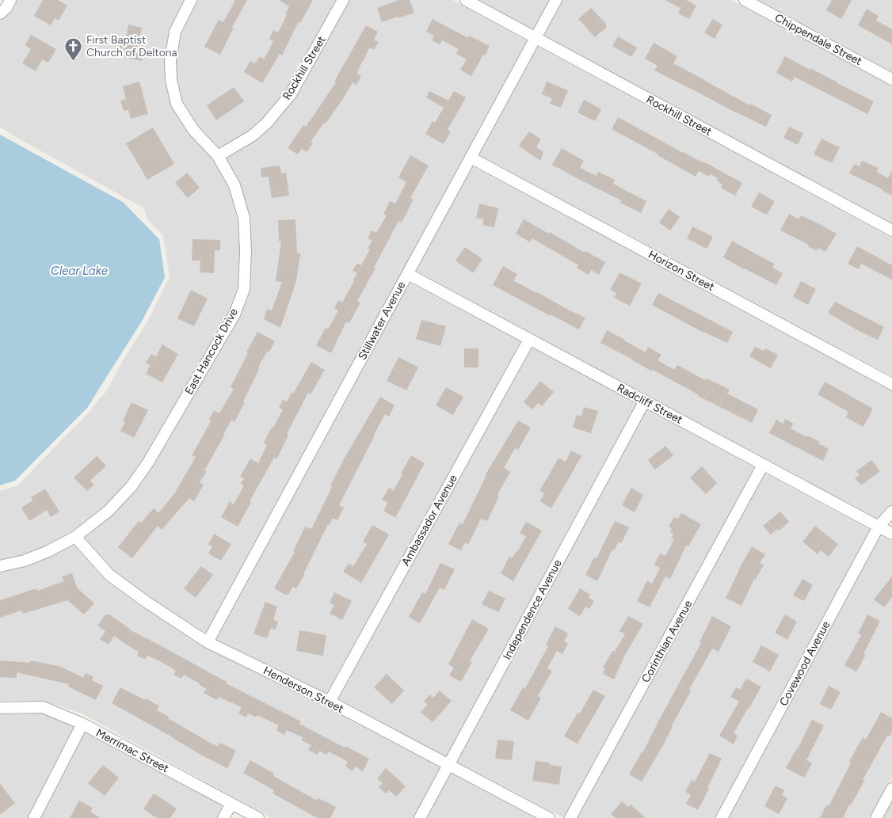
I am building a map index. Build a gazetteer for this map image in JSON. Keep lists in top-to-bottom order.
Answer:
{
  "streets": {
    "street": [
      "Chippendale Street",
      "Rockhill Street",
      "Horizon Street",
      "Stillwater Avenue",
      "East Hancock Drive",
      "Radcliff Street",
      "Ambassador Avenue",
      "Independence Avenue",
      "Corinthian Avenue",
      "Covewood Avenue",
      "Henderson Street",
      "Merrimac Street"
    ]
  },
  "crossings": [
    ["Rockhill Street", "Stillwater Avenue"],
    ["Rockhill Street", "East Hancock Drive"],
    ["Horizon Street", "Stillwater Avenue"],
    ["Stillwater Avenue", "Radcliff Street"],
    ["Stillwater Avenue", "Henderson Street"],
    ["East Hancock Drive", "Henderson Street"],
    ["Radcliff Street", "Ambassador Avenue"],
    ["Radcliff Street", "Independence Avenue"],
    ["Radcliff Street", "Corinthian Avenue"],
    ["Radcliff Street", "Covewood Avenue"],
    ["Ambassador Avenue", "Henderson Street"],
    ["Independence Avenue", "Henderson Street"]
  ],
  "water": ["Clear Lake"],
  "places": {
    "church": ["First Baptist Church of Deltona"]
  }
}
